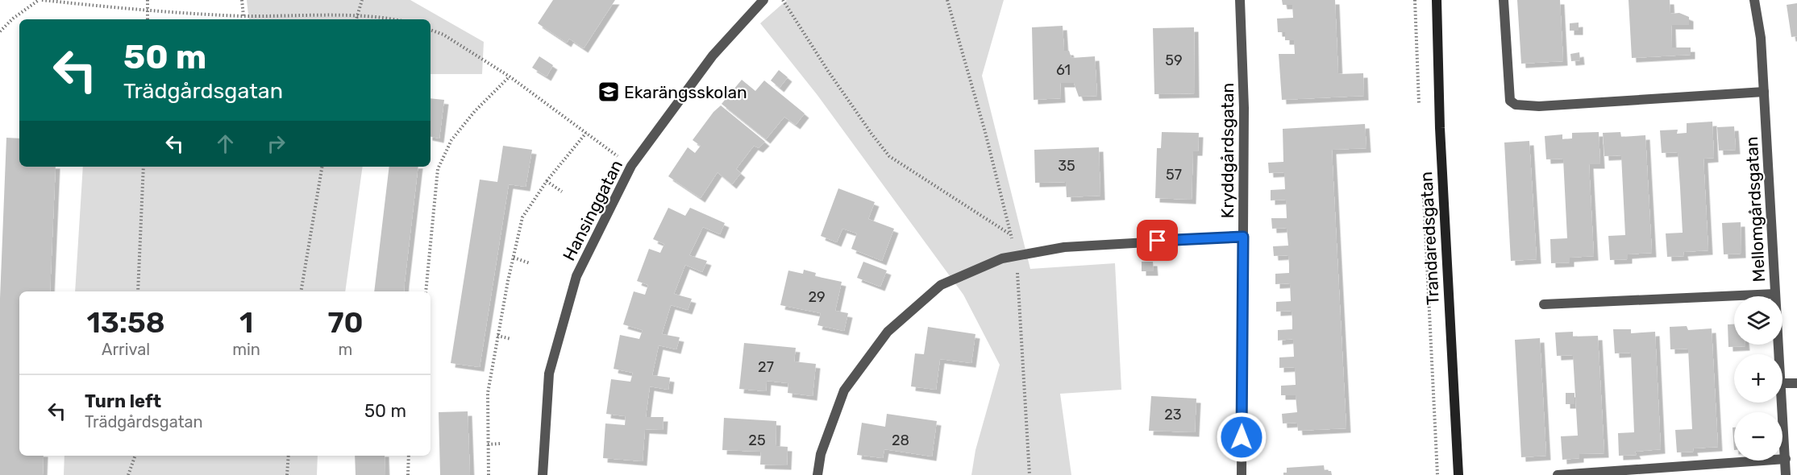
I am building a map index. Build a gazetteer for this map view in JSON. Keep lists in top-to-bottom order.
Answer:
{
  "streets": {
    "street": [
      "Kryddgårdsgatan",
      "Mellomgårdsgatan",
      "Hansinggatan",
      "Trandaredsgatan"
    ]
  },
  "places": {
    "school or university": ["Ekarängsskolan"]
  },
  "house_numbers": [
    "59",
    "61",
    "35",
    "57",
    "29",
    "27",
    "23",
    "25",
    "28"
  ],
  "page": {
    "turn": ["50 m", "Trädgårdsgatan"],
    "eta": [
      "13:58",
      "Arrival",
      "1",
      "min",
      "70",
      "m"
    ],
    "map_buttons": ["+", "−"],
    "list": [
      {
        "name": "Turn left",
        "note": "Trädgårdsgatan",
        "value": "50 m"
      }
    ]
  }
}
